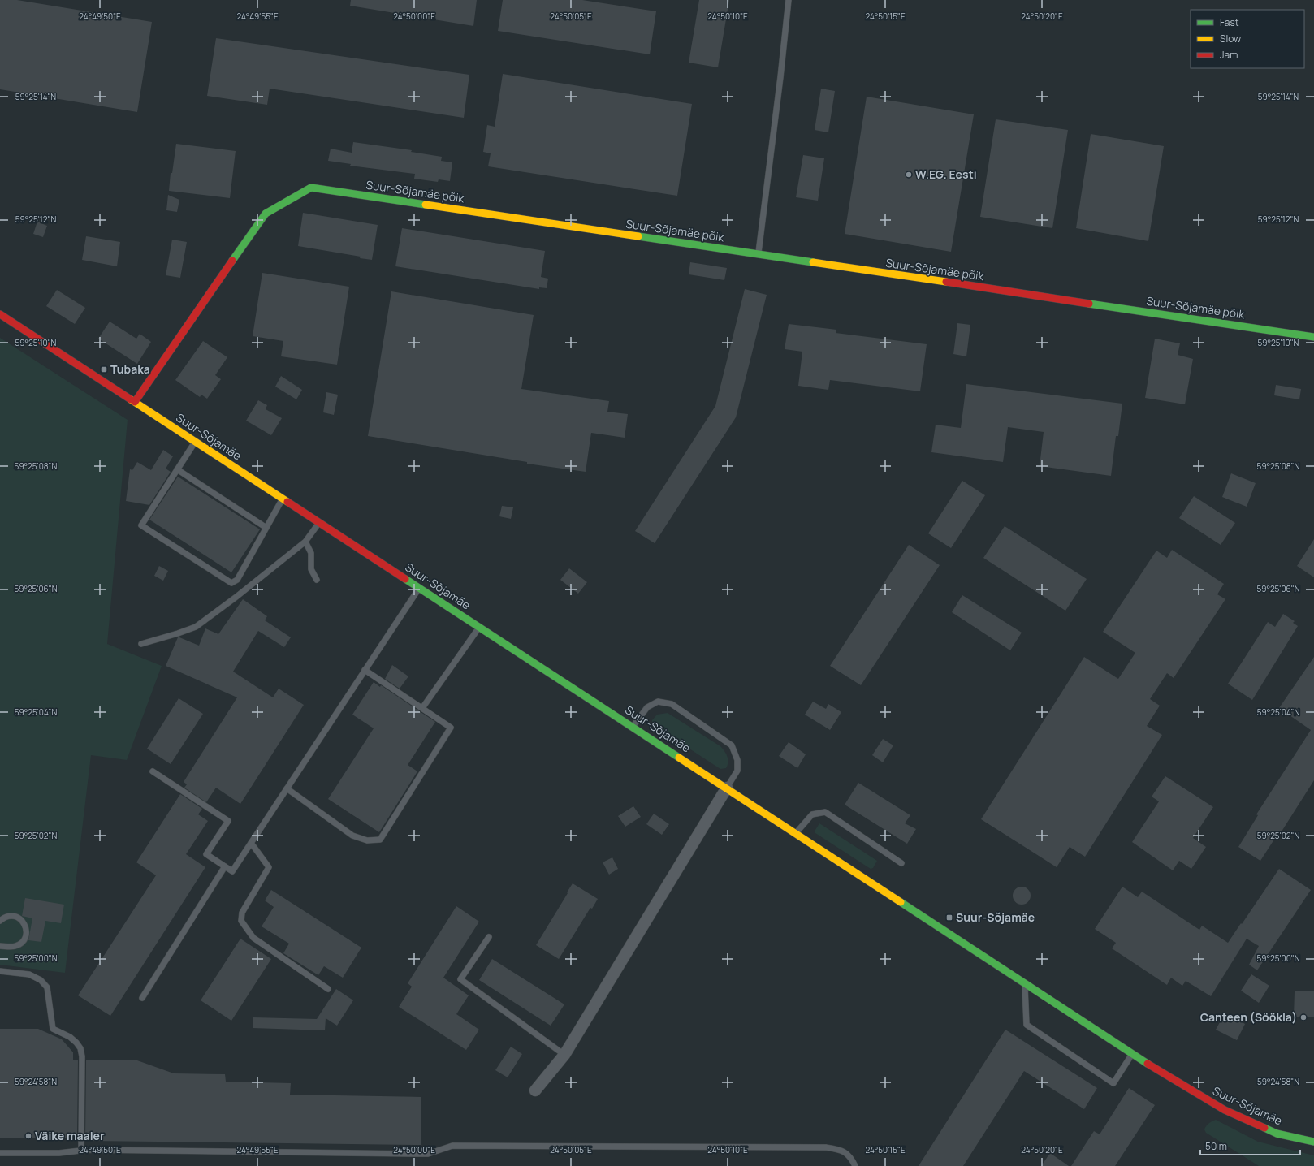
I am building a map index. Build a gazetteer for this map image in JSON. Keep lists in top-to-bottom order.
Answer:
{
  "streets": {
    "main road": ["Suur-Sõjamäe põik", "Suur-Sõjamäe"]
  },
  "crossings": [
    ["Suur-Sõjamäe põik", "Suur-Sõjamäe"]
  ],
  "places": {
    "other": ["W.EG. Eesti", "Canteen (Söökla)", "Väike maaler"],
    "transit": ["Tubaka", "Suur-Sõjamäe"]
  },
  "legend": ["Fast", "Slow", "Jam"],
  "scale_bar": "50 m",
  "coordinates": [
    "24°49'50\"E",
    "24°49'55\"E",
    "24°50'00\"E",
    "24°50'05\"E",
    "24°50'10\"E",
    "24°50'15\"E",
    "24°50'20\"E",
    "59°25'14\"N",
    "59°25'12\"N",
    "59°25'10\"N",
    "59°25'08\"N",
    "59°25'06\"N",
    "59°25'04\"N",
    "59°25'02\"N",
    "59°25'00\"N",
    "59°24'58\"N"
  ]
}
